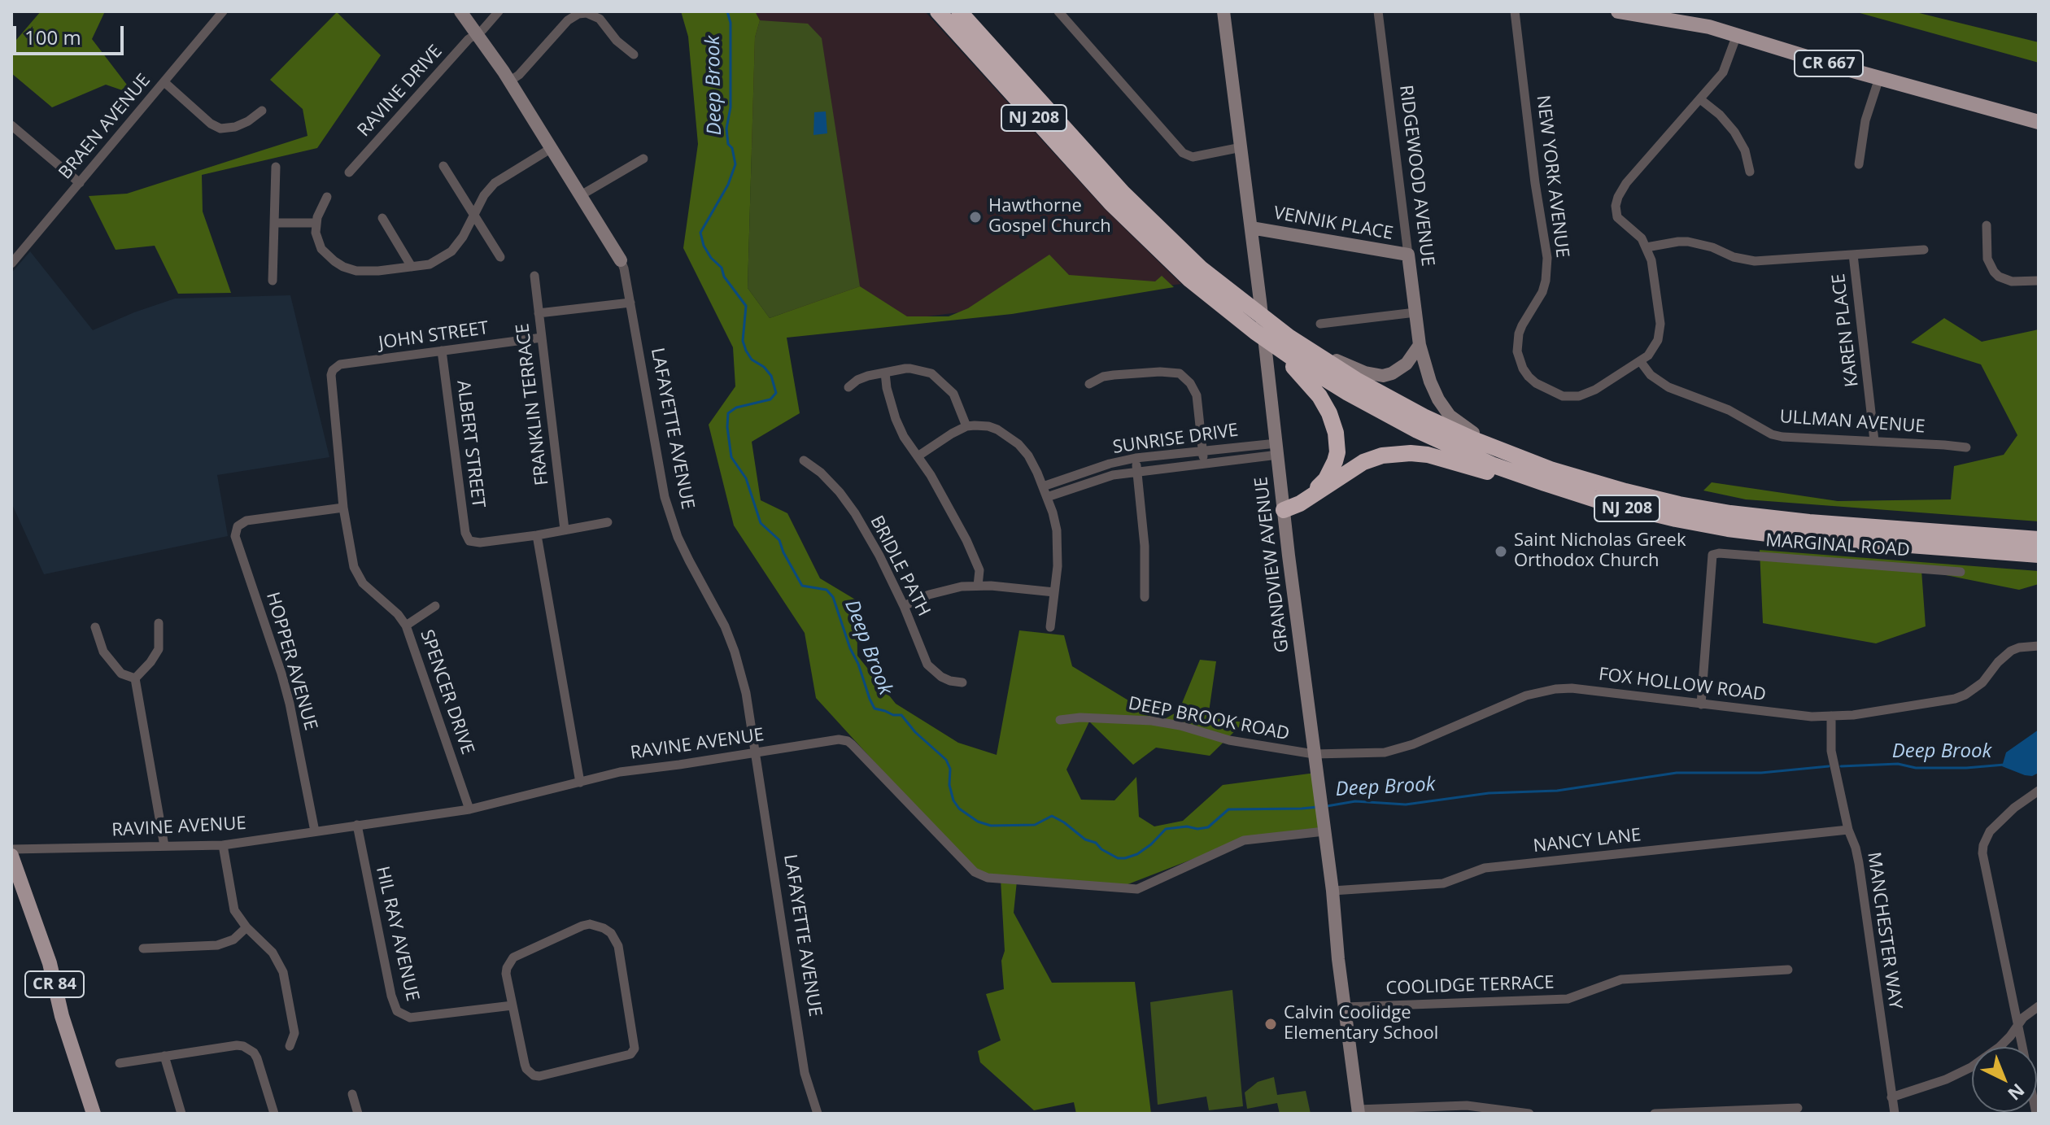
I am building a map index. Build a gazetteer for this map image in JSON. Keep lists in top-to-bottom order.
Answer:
{
  "streets": {
    "highway": ["NJ 208"],
    "main road": ["CR 667", "CR 84"],
    "street": [
      "RAVINE DRIVE",
      "BRAEN AVENUE",
      "RIDGEWOOD AVENUE",
      "NEW YORK AVENUE",
      "VENNIK PLACE",
      "KAREN PLACE",
      "JOHN STREET",
      "FRANKLIN TERRACE",
      "ULLMAN AVENUE",
      "LAFAYETTE AVENUE",
      "SUNRISE DRIVE",
      "ALBERT STREET",
      "MARGINAL ROAD",
      "GRANDVIEW AVENUE",
      "BRIDLE PATH",
      "HOPPER AVENUE",
      "FOX HOLLOW ROAD",
      "SPENCER DRIVE",
      "DEEP BROOK ROAD",
      "RAVINE AVENUE",
      "NANCY LANE",
      "MANCHESTER WAY",
      "HIL RAY AVENUE",
      "COOLIDGE TERRACE"
    ]
  },
  "crossings": [
    ["RAVINE DRIVE", "LAFAYETTE AVENUE"],
    ["NJ 208", "RIDGEWOOD AVENUE"],
    ["RIDGEWOOD AVENUE", "VENNIK PLACE"],
    ["NEW YORK AVENUE", "ULLMAN AVENUE"],
    ["VENNIK PLACE", "GRANDVIEW AVENUE"],
    ["KAREN PLACE", "ULLMAN AVENUE"],
    ["JOHN STREET", "FRANKLIN TERRACE"],
    ["JOHN STREET", "ALBERT STREET"],
    ["JOHN STREET", "SPENCER DRIVE"],
    ["LAFAYETTE AVENUE", "RAVINE AVENUE"],
    ["SUNRISE DRIVE", "GRANDVIEW AVENUE"],
    ["MARGINAL ROAD", "FOX HOLLOW ROAD"],
    ["GRANDVIEW AVENUE", "FOX HOLLOW ROAD"],
    ["GRANDVIEW AVENUE", "DEEP BROOK ROAD"],
    ["GRANDVIEW AVENUE", "RAVINE AVENUE"],
    ["GRANDVIEW AVENUE", "NANCY LANE"],
    ["GRANDVIEW AVENUE", "COOLIDGE TERRACE"],
    ["HOPPER AVENUE", "SPENCER DRIVE"],
    ["HOPPER AVENUE", "RAVINE AVENUE"],
    ["FOX HOLLOW ROAD", "DEEP BROOK ROAD"],
    ["FOX HOLLOW ROAD", "MANCHESTER WAY"],
    ["SPENCER DRIVE", "RAVINE AVENUE"],
    ["RAVINE AVENUE", "HIL RAY AVENUE"],
    ["NANCY LANE", "MANCHESTER WAY"]
  ],
  "water": ["Deep Brook"],
  "places": ["Hawthorne Gospel Church", "Saint Nicholas Greek Orthodox Church", "Calvin Coolidge Elementary School"],
  "scale_bar": "100 m",
  "north": "bottom right"
}
